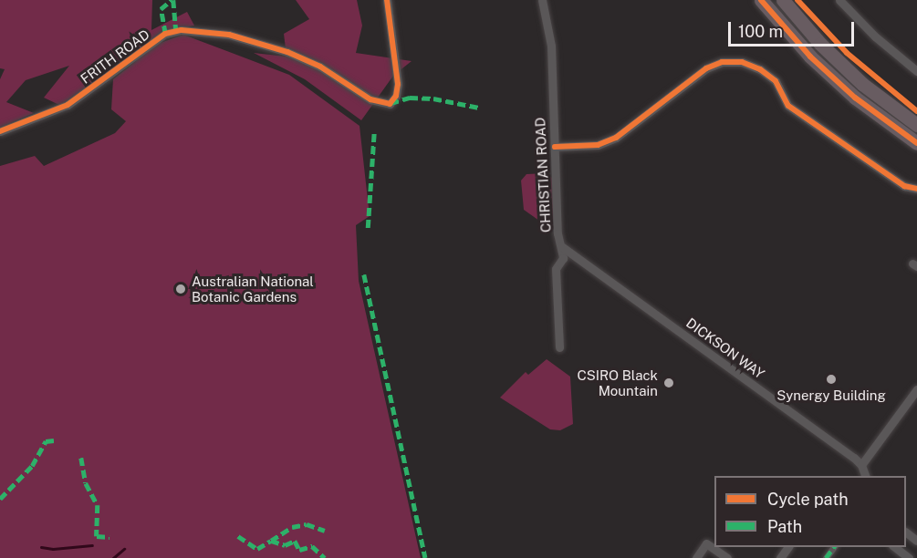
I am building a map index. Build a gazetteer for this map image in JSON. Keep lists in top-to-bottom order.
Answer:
{
  "streets": {
    "street": ["FRITH ROAD", "CHRISTIAN ROAD", "DICKSON WAY"]
  },
  "crossings": [
    ["CHRISTIAN ROAD", "DICKSON WAY"]
  ],
  "places": ["Australian National Botanic Gardens", "Synergy Building", "CSIRO Black Mountain"],
  "legend": ["Cycle path", "Path"],
  "scale_bar": "100 m"
}
